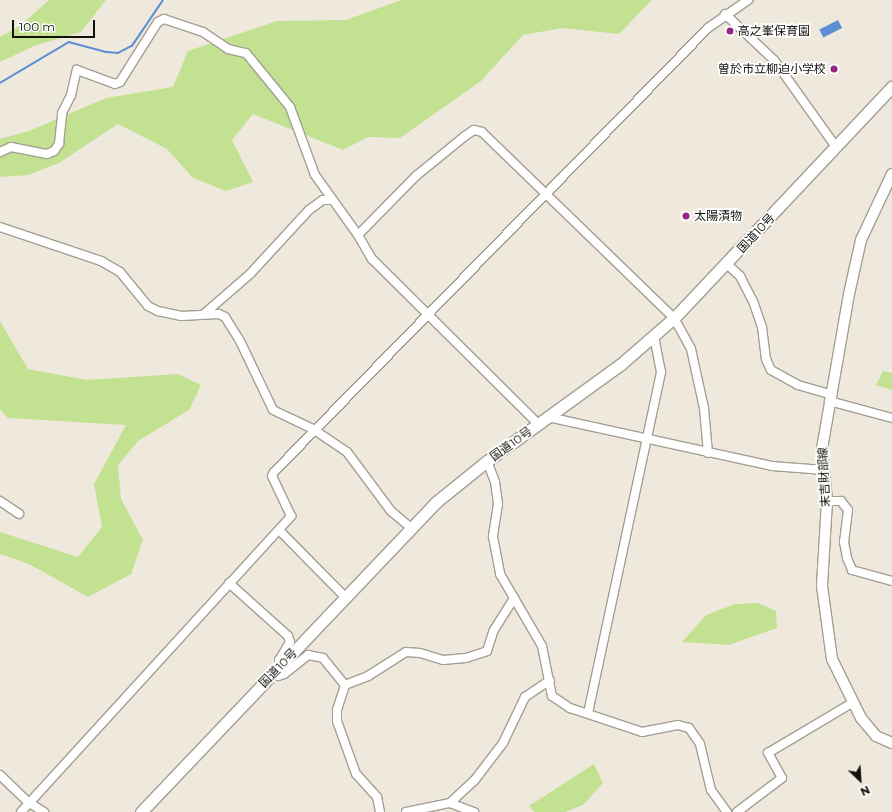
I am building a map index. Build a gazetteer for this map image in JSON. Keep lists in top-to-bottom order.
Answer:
{
  "streets": {
    "highway": ["国道10号"],
    "main road": ["末吉財部線"]
  },
  "places": ["高之峯保育園", "曽於市立柳迫小学校", "太陽漬物"],
  "scale_bar": "100 m",
  "north": "bottom right"
}
